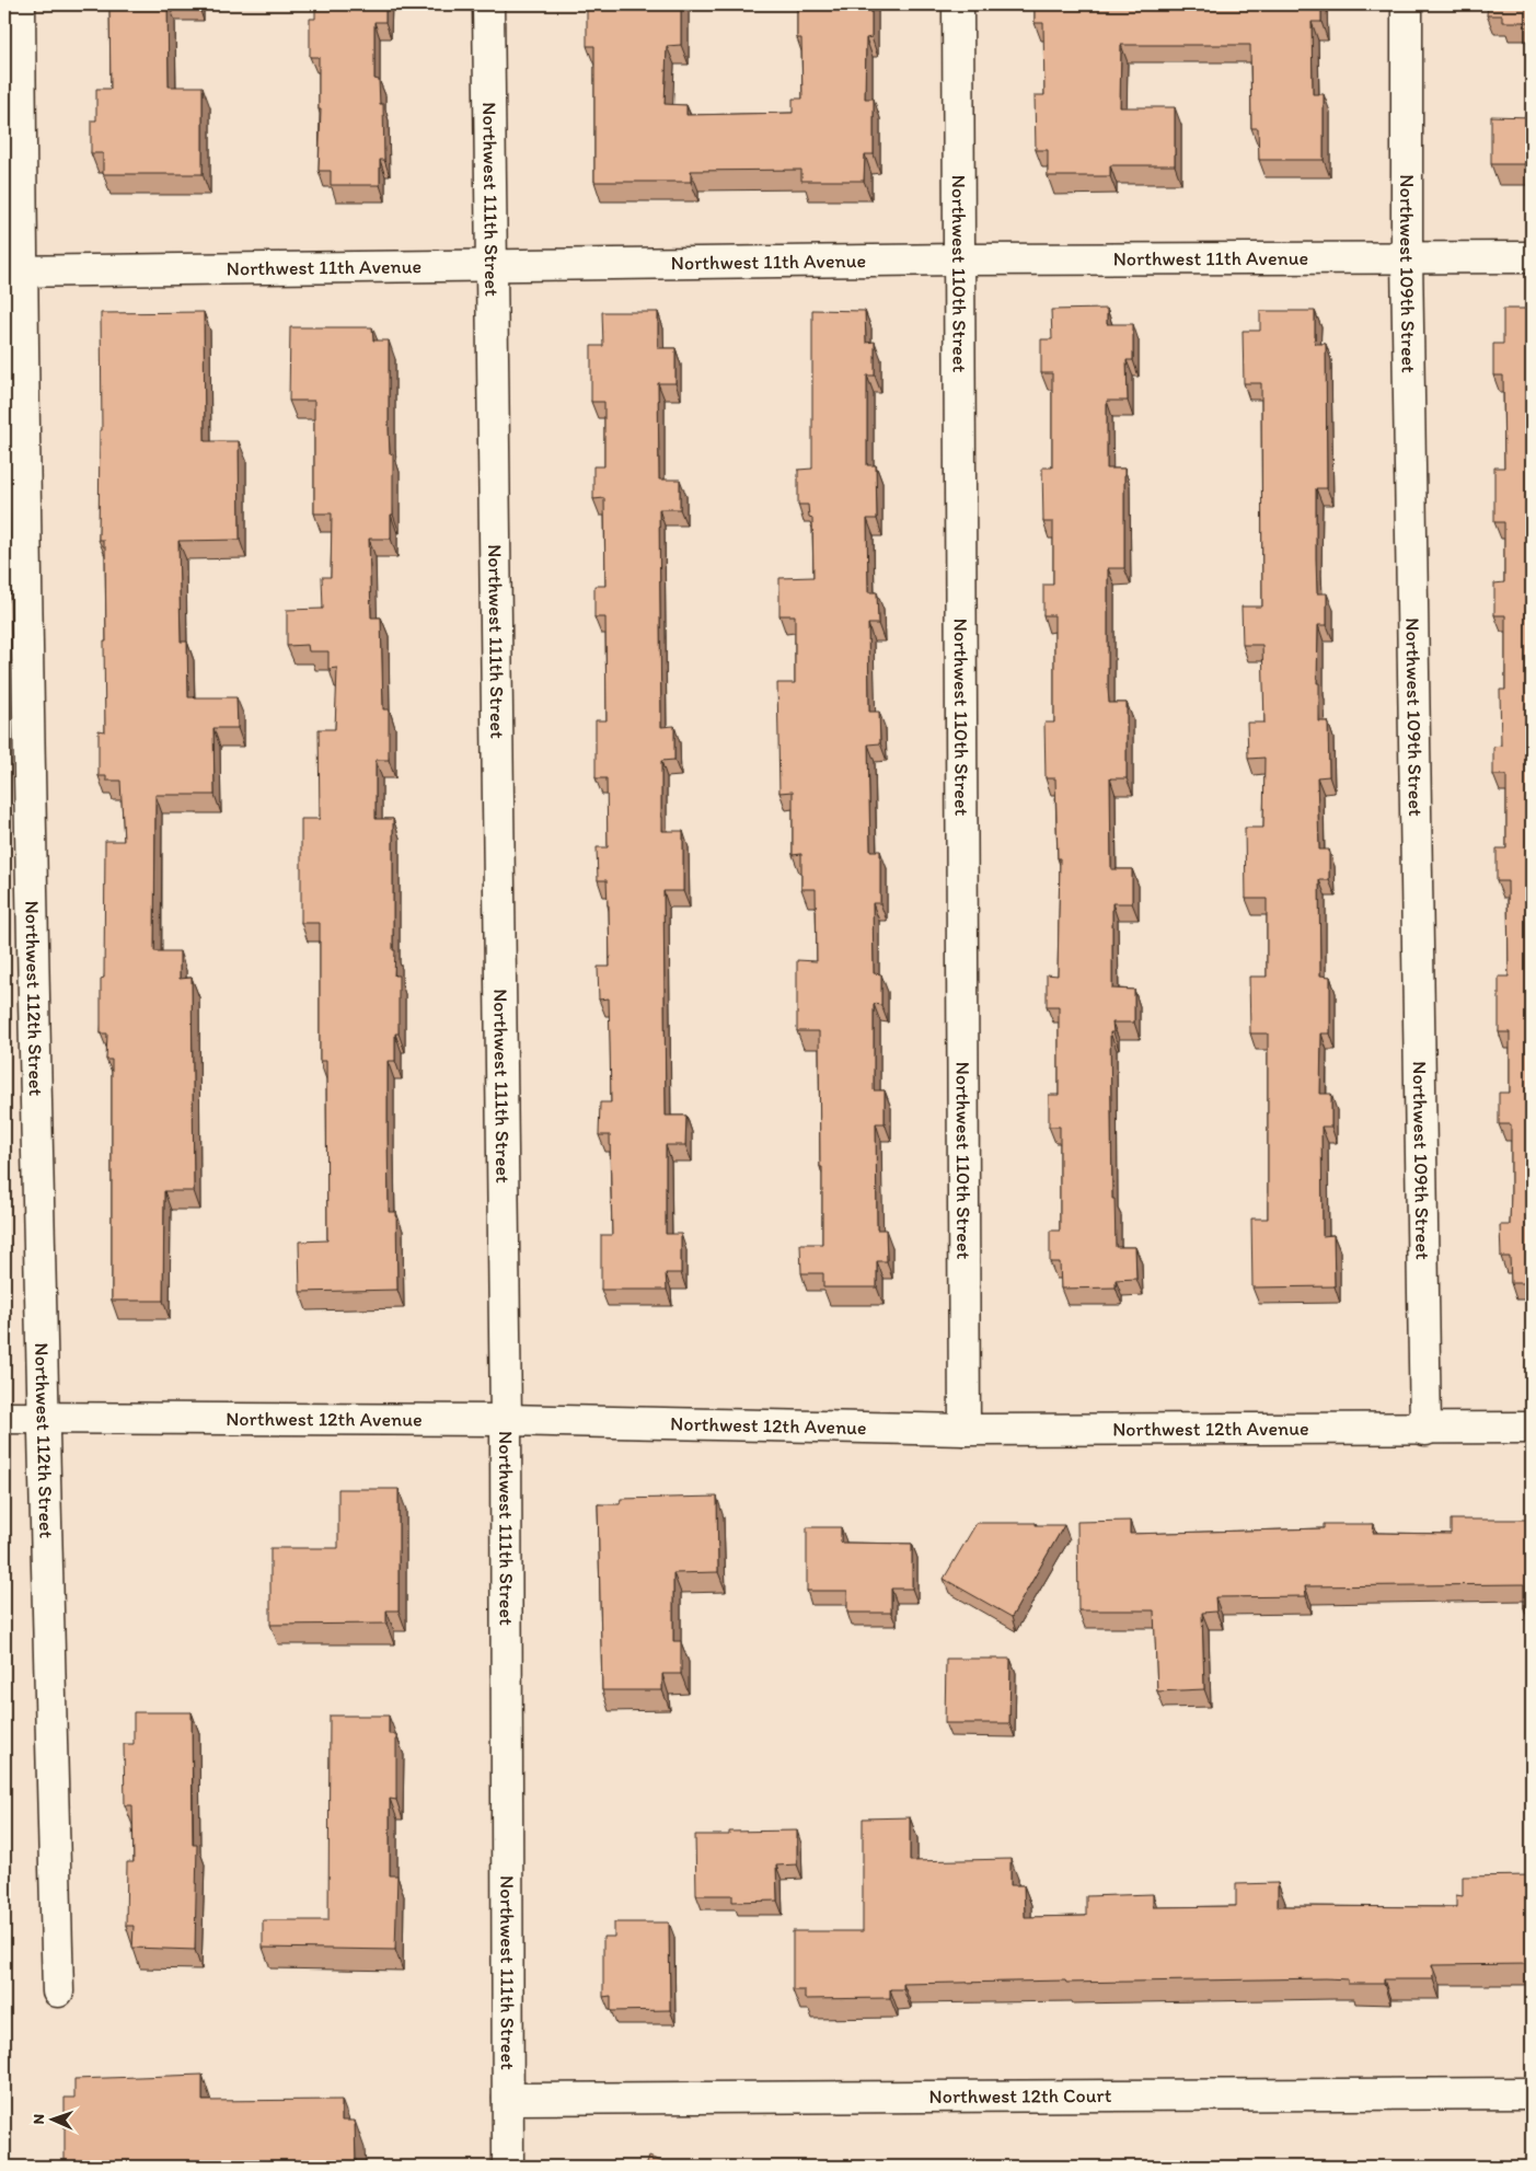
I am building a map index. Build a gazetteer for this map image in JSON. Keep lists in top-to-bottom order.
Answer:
{
  "streets": {
    "street": [
      "Northwest 111th Street",
      "Northwest 11th Avenue",
      "Northwest 110th Street",
      "Northwest 109th Street",
      "Northwest 112th Street",
      "Northwest 12th Avenue",
      "Northwest 12th Court"
    ]
  },
  "crossings": [
    ["Northwest 111th Street", "Northwest 11th Avenue"],
    ["Northwest 111th Street", "Northwest 12th Avenue"],
    ["Northwest 111th Street", "Northwest 12th Court"],
    ["Northwest 11th Avenue", "Northwest 110th Street"],
    ["Northwest 11th Avenue", "Northwest 109th Street"],
    ["Northwest 11th Avenue", "Northwest 112th Street"],
    ["Northwest 110th Street", "Northwest 12th Avenue"],
    ["Northwest 109th Street", "Northwest 12th Avenue"],
    ["Northwest 112th Street", "Northwest 12th Avenue"]
  ],
  "north": "left"
}
